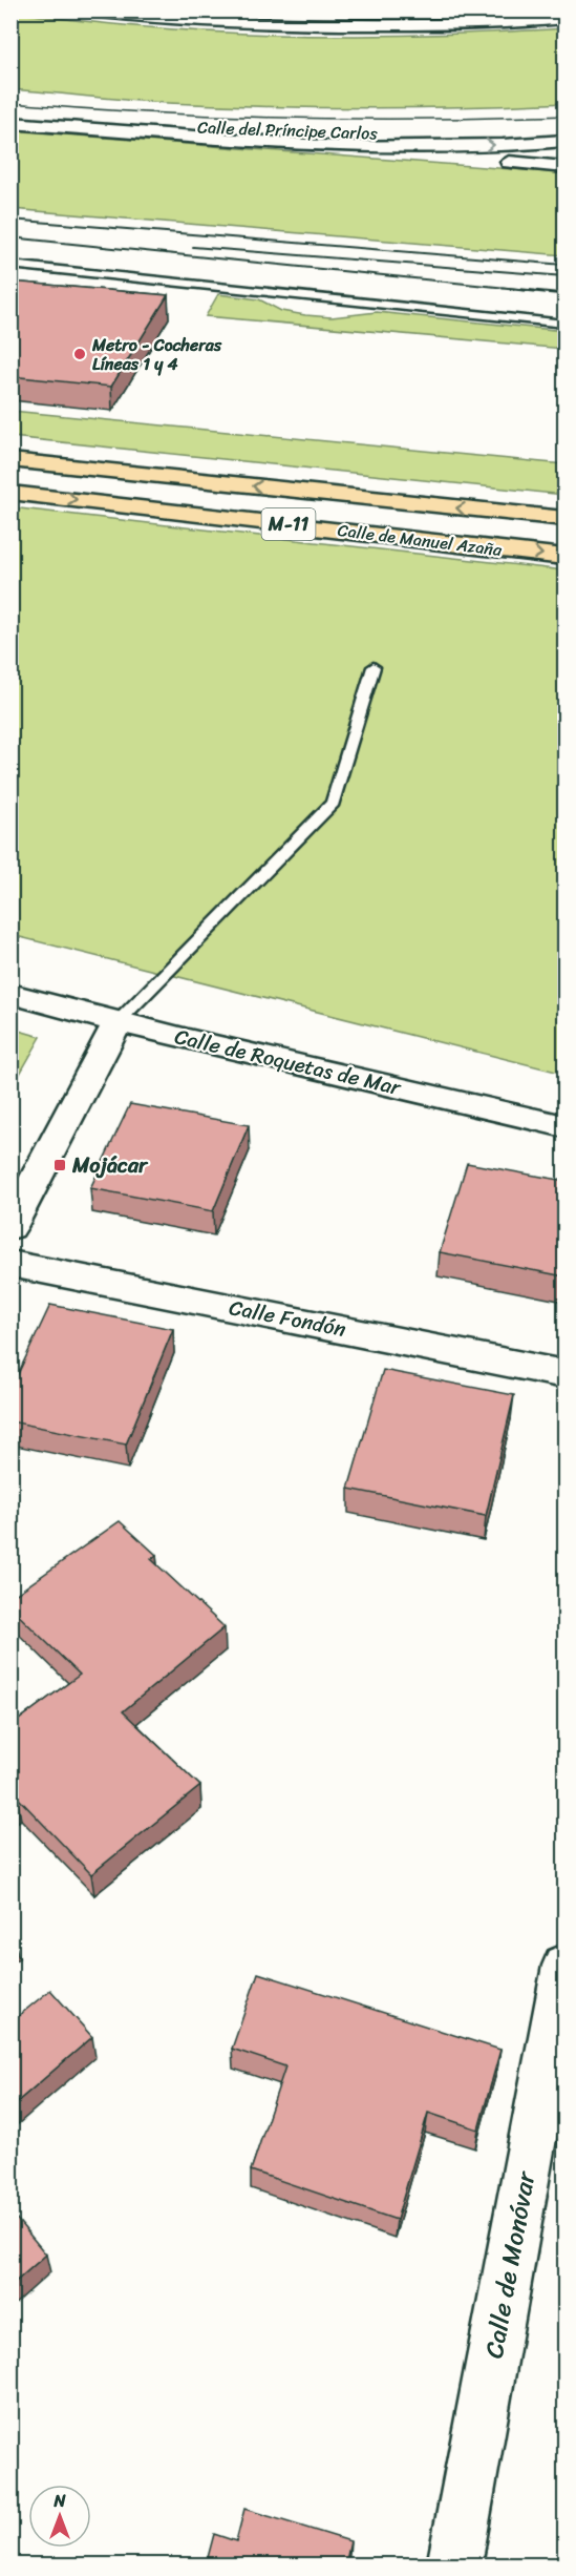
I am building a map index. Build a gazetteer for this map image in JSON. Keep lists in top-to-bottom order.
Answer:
{
  "streets": {
    "highway": ["M-11", "Calle de Manuel Azaña"],
    "street": [
      "Calle del Príncipe Carlos",
      "Calle de Roquetas de Mar",
      "Calle Fondón",
      "Calle de Monóvar"
    ]
  },
  "places": {
    "other": ["Metro - Cocheras Líneas 1 y 4"],
    "transit": ["Mojácar"]
  },
  "north": "top"
}
